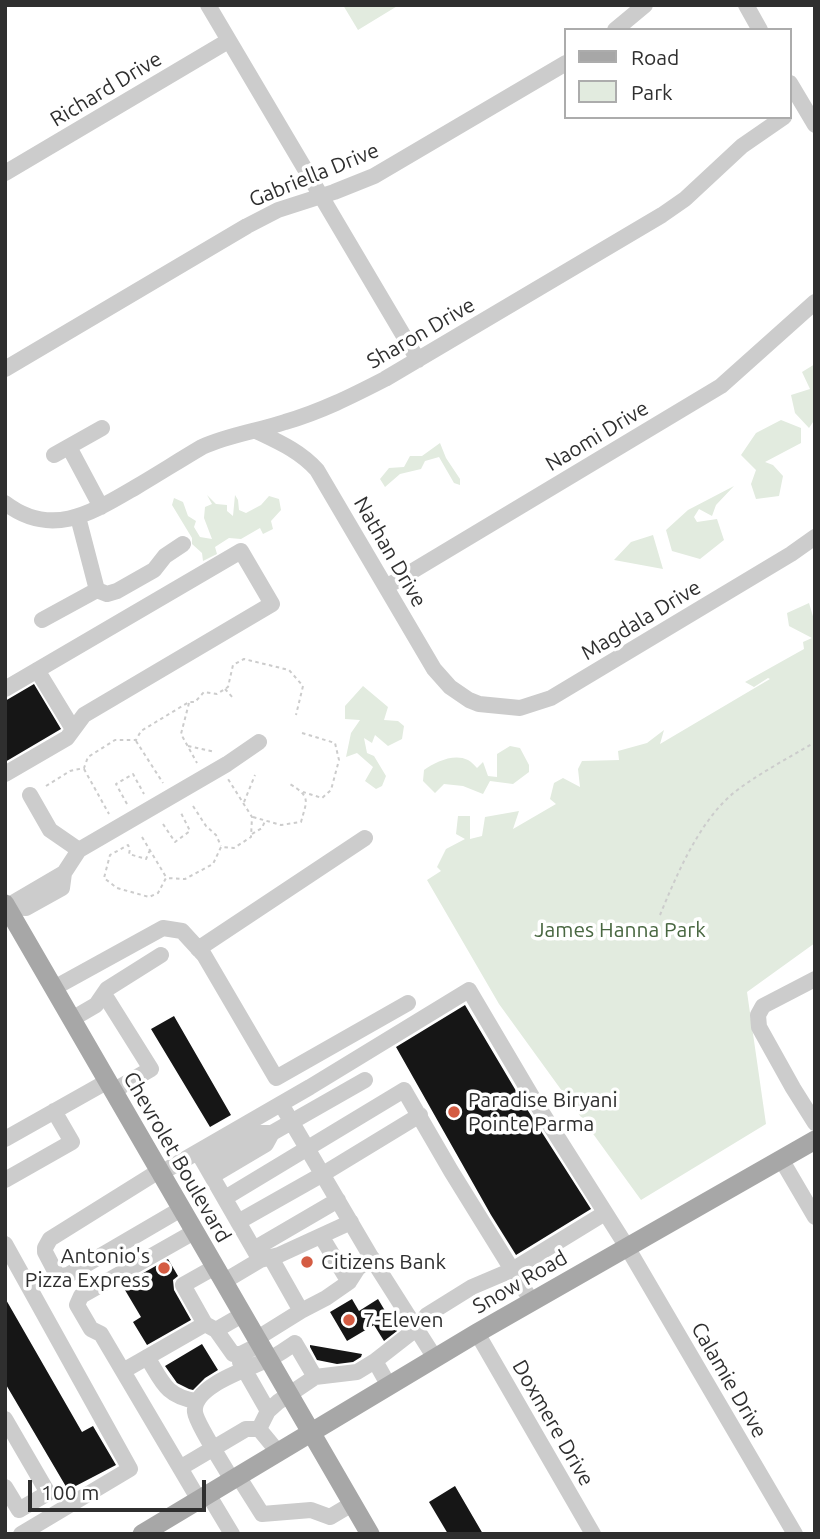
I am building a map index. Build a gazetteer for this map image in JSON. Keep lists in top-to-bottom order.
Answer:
{
  "streets": {
    "main road": ["Chevrolet Boulevard", "Snow Road"],
    "street": [
      "Richard Drive",
      "Gabriella Drive",
      "Sharon Drive",
      "Naomi Drive",
      "Nathan Drive",
      "Magdala Drive",
      "Calamie Drive",
      "Doxmere Drive"
    ]
  },
  "crossings": [
    ["Sharon Drive", "Nathan Drive"],
    ["Naomi Drive", "Nathan Drive"],
    ["Nathan Drive", "Magdala Drive"],
    ["Chevrolet Boulevard", "Snow Road"],
    ["Snow Road", "Calamie Drive"],
    ["Snow Road", "Doxmere Drive"]
  ],
  "parks": ["James Hanna Park"],
  "places": [
    "Paradise Biryani Pointe Parma",
    "Citizens Bank",
    "Antonio's Pizza Express",
    "7-Eleven"
  ],
  "legend": ["Road", "Park"],
  "scale_bar": "100 m"
}
